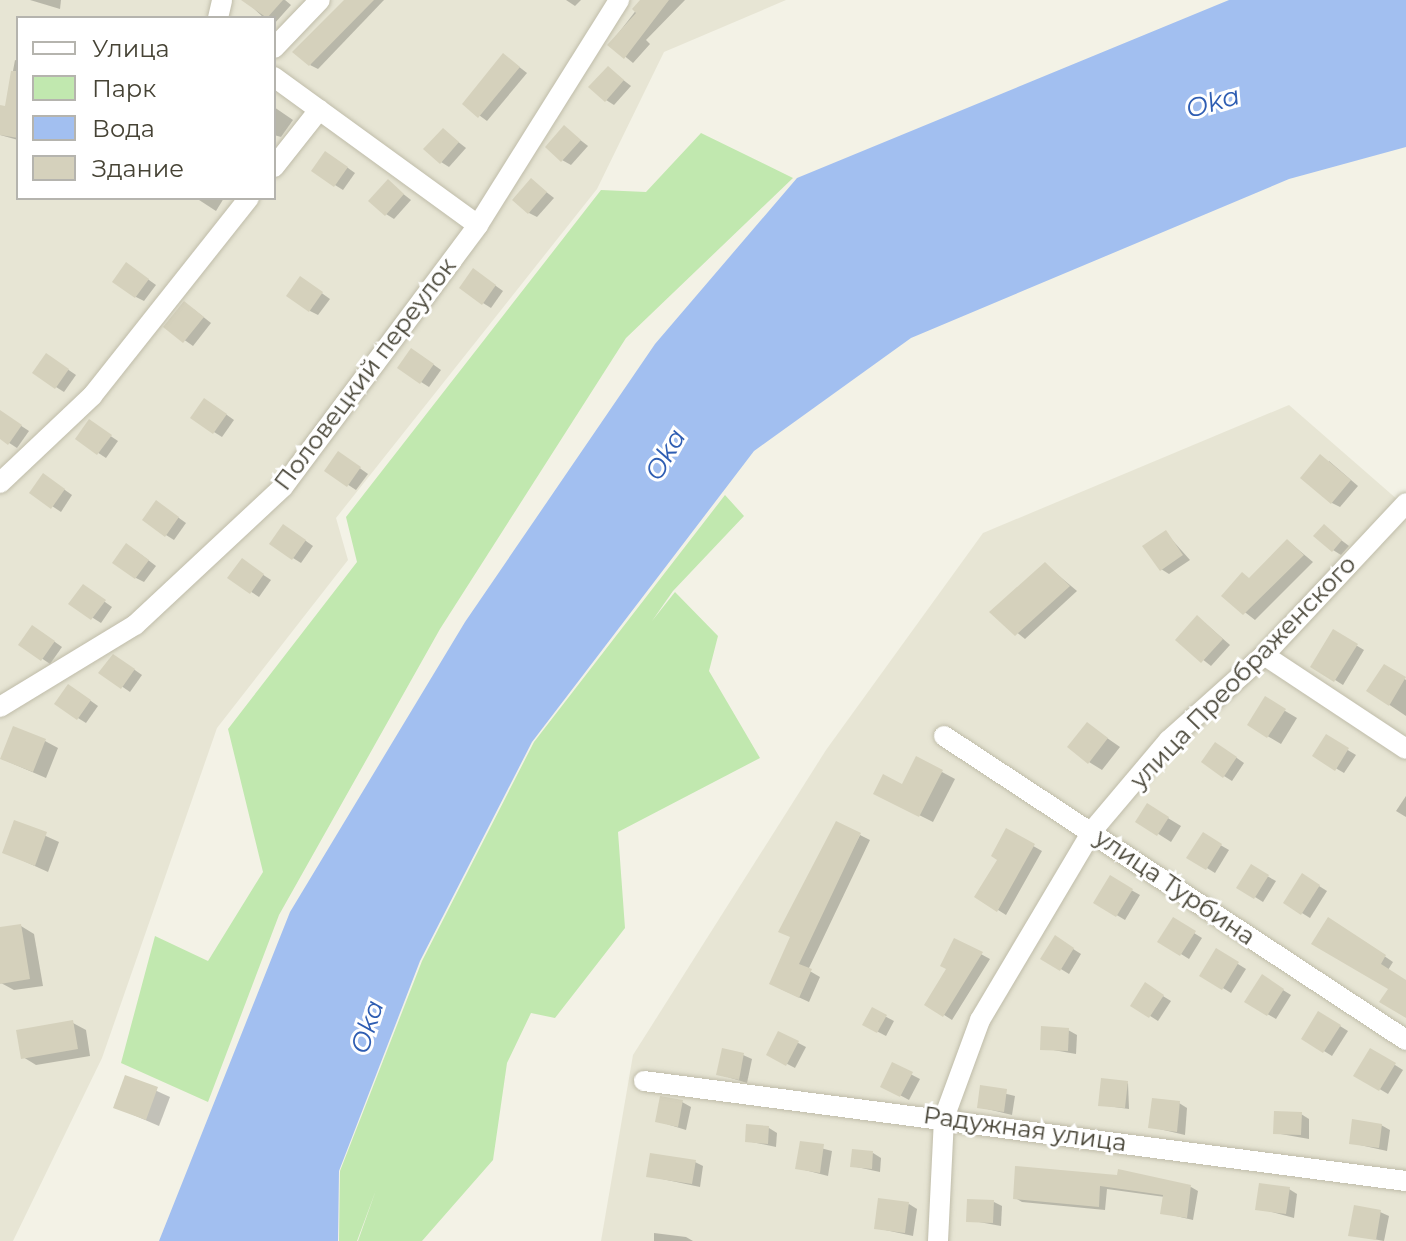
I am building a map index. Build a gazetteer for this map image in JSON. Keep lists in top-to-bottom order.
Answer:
{
  "streets": {
    "street": [
      "Половецкий переулок",
      "улица Преображенского",
      "улица Турбина",
      "Радужная улица"
    ]
  },
  "crossings": [
    ["улица Преображенского", "улица Турбина"],
    ["улица Преображенского", "Радужная улица"]
  ],
  "water": ["Oka"],
  "legend": [
    "Улица",
    "Парк",
    "Вода",
    "Здание"
  ]
}
